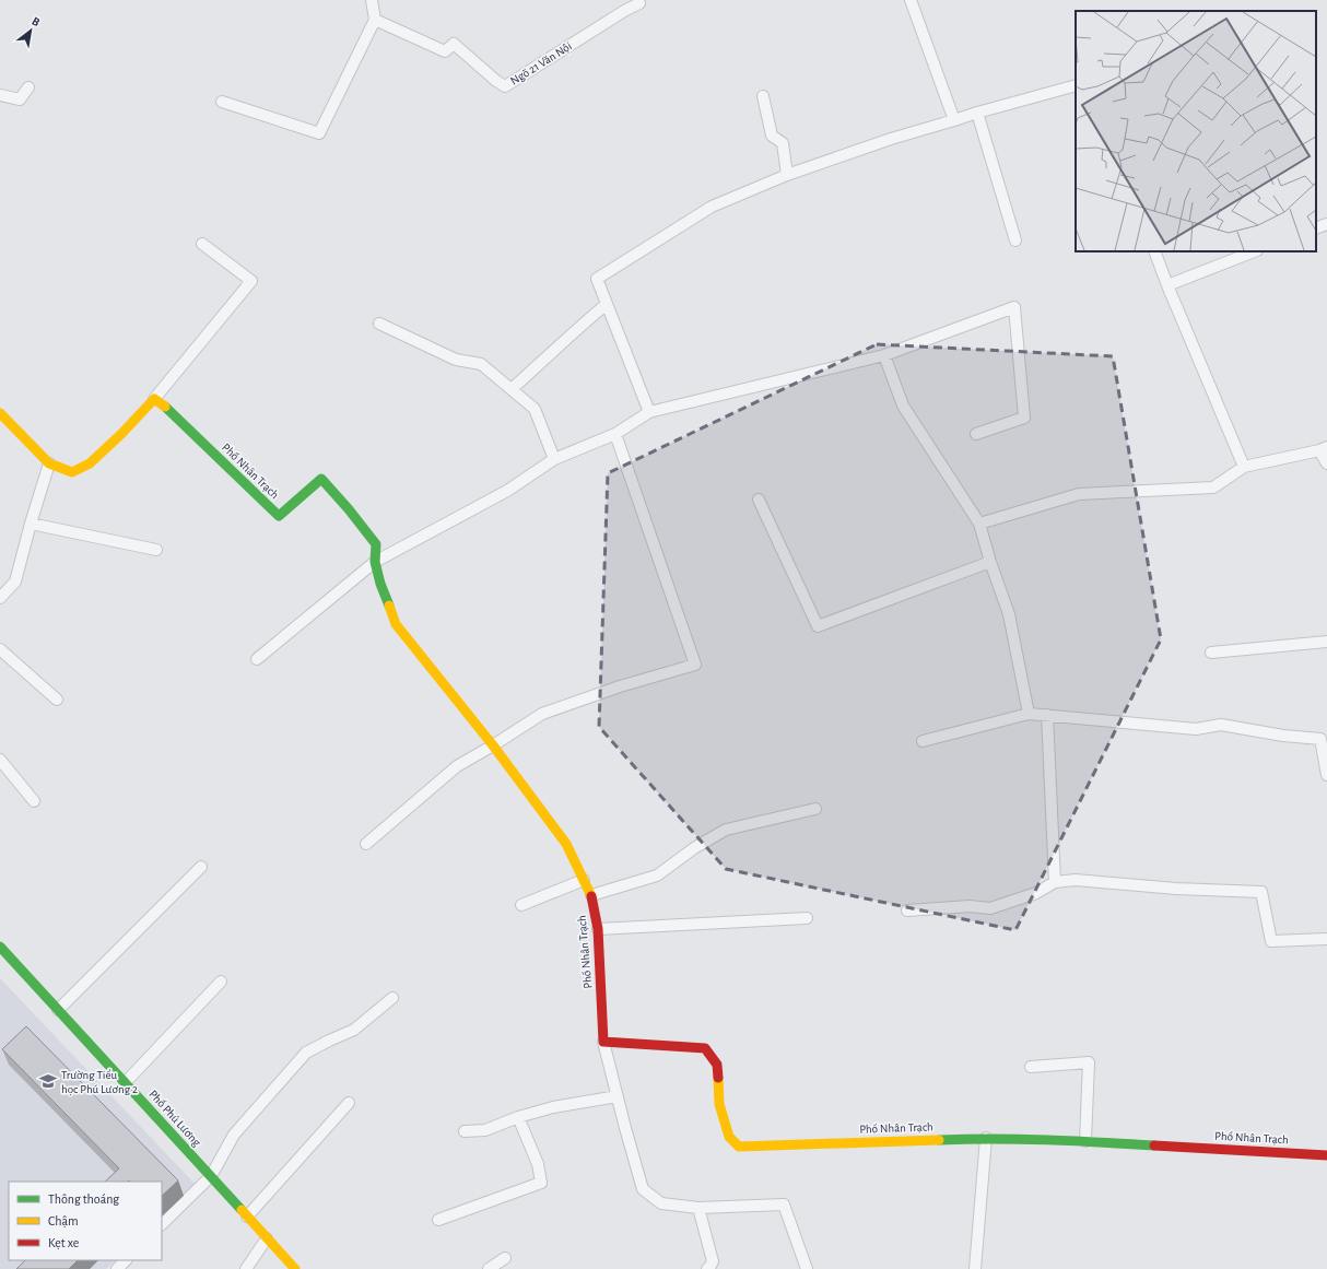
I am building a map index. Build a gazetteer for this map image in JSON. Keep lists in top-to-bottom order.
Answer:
{
  "streets": {
    "street": ["Phố Nhân Trạch", "Phố Phú Lương"],
    "lane": ["Ngõ 21 Văn Nội"]
  },
  "places": {
    "school or university": ["Trường Tiểu học Phú Lương 2"]
  },
  "legend": ["Thông thoáng", "Chậm", "Kẹt xe"],
  "north": "top right"
}
